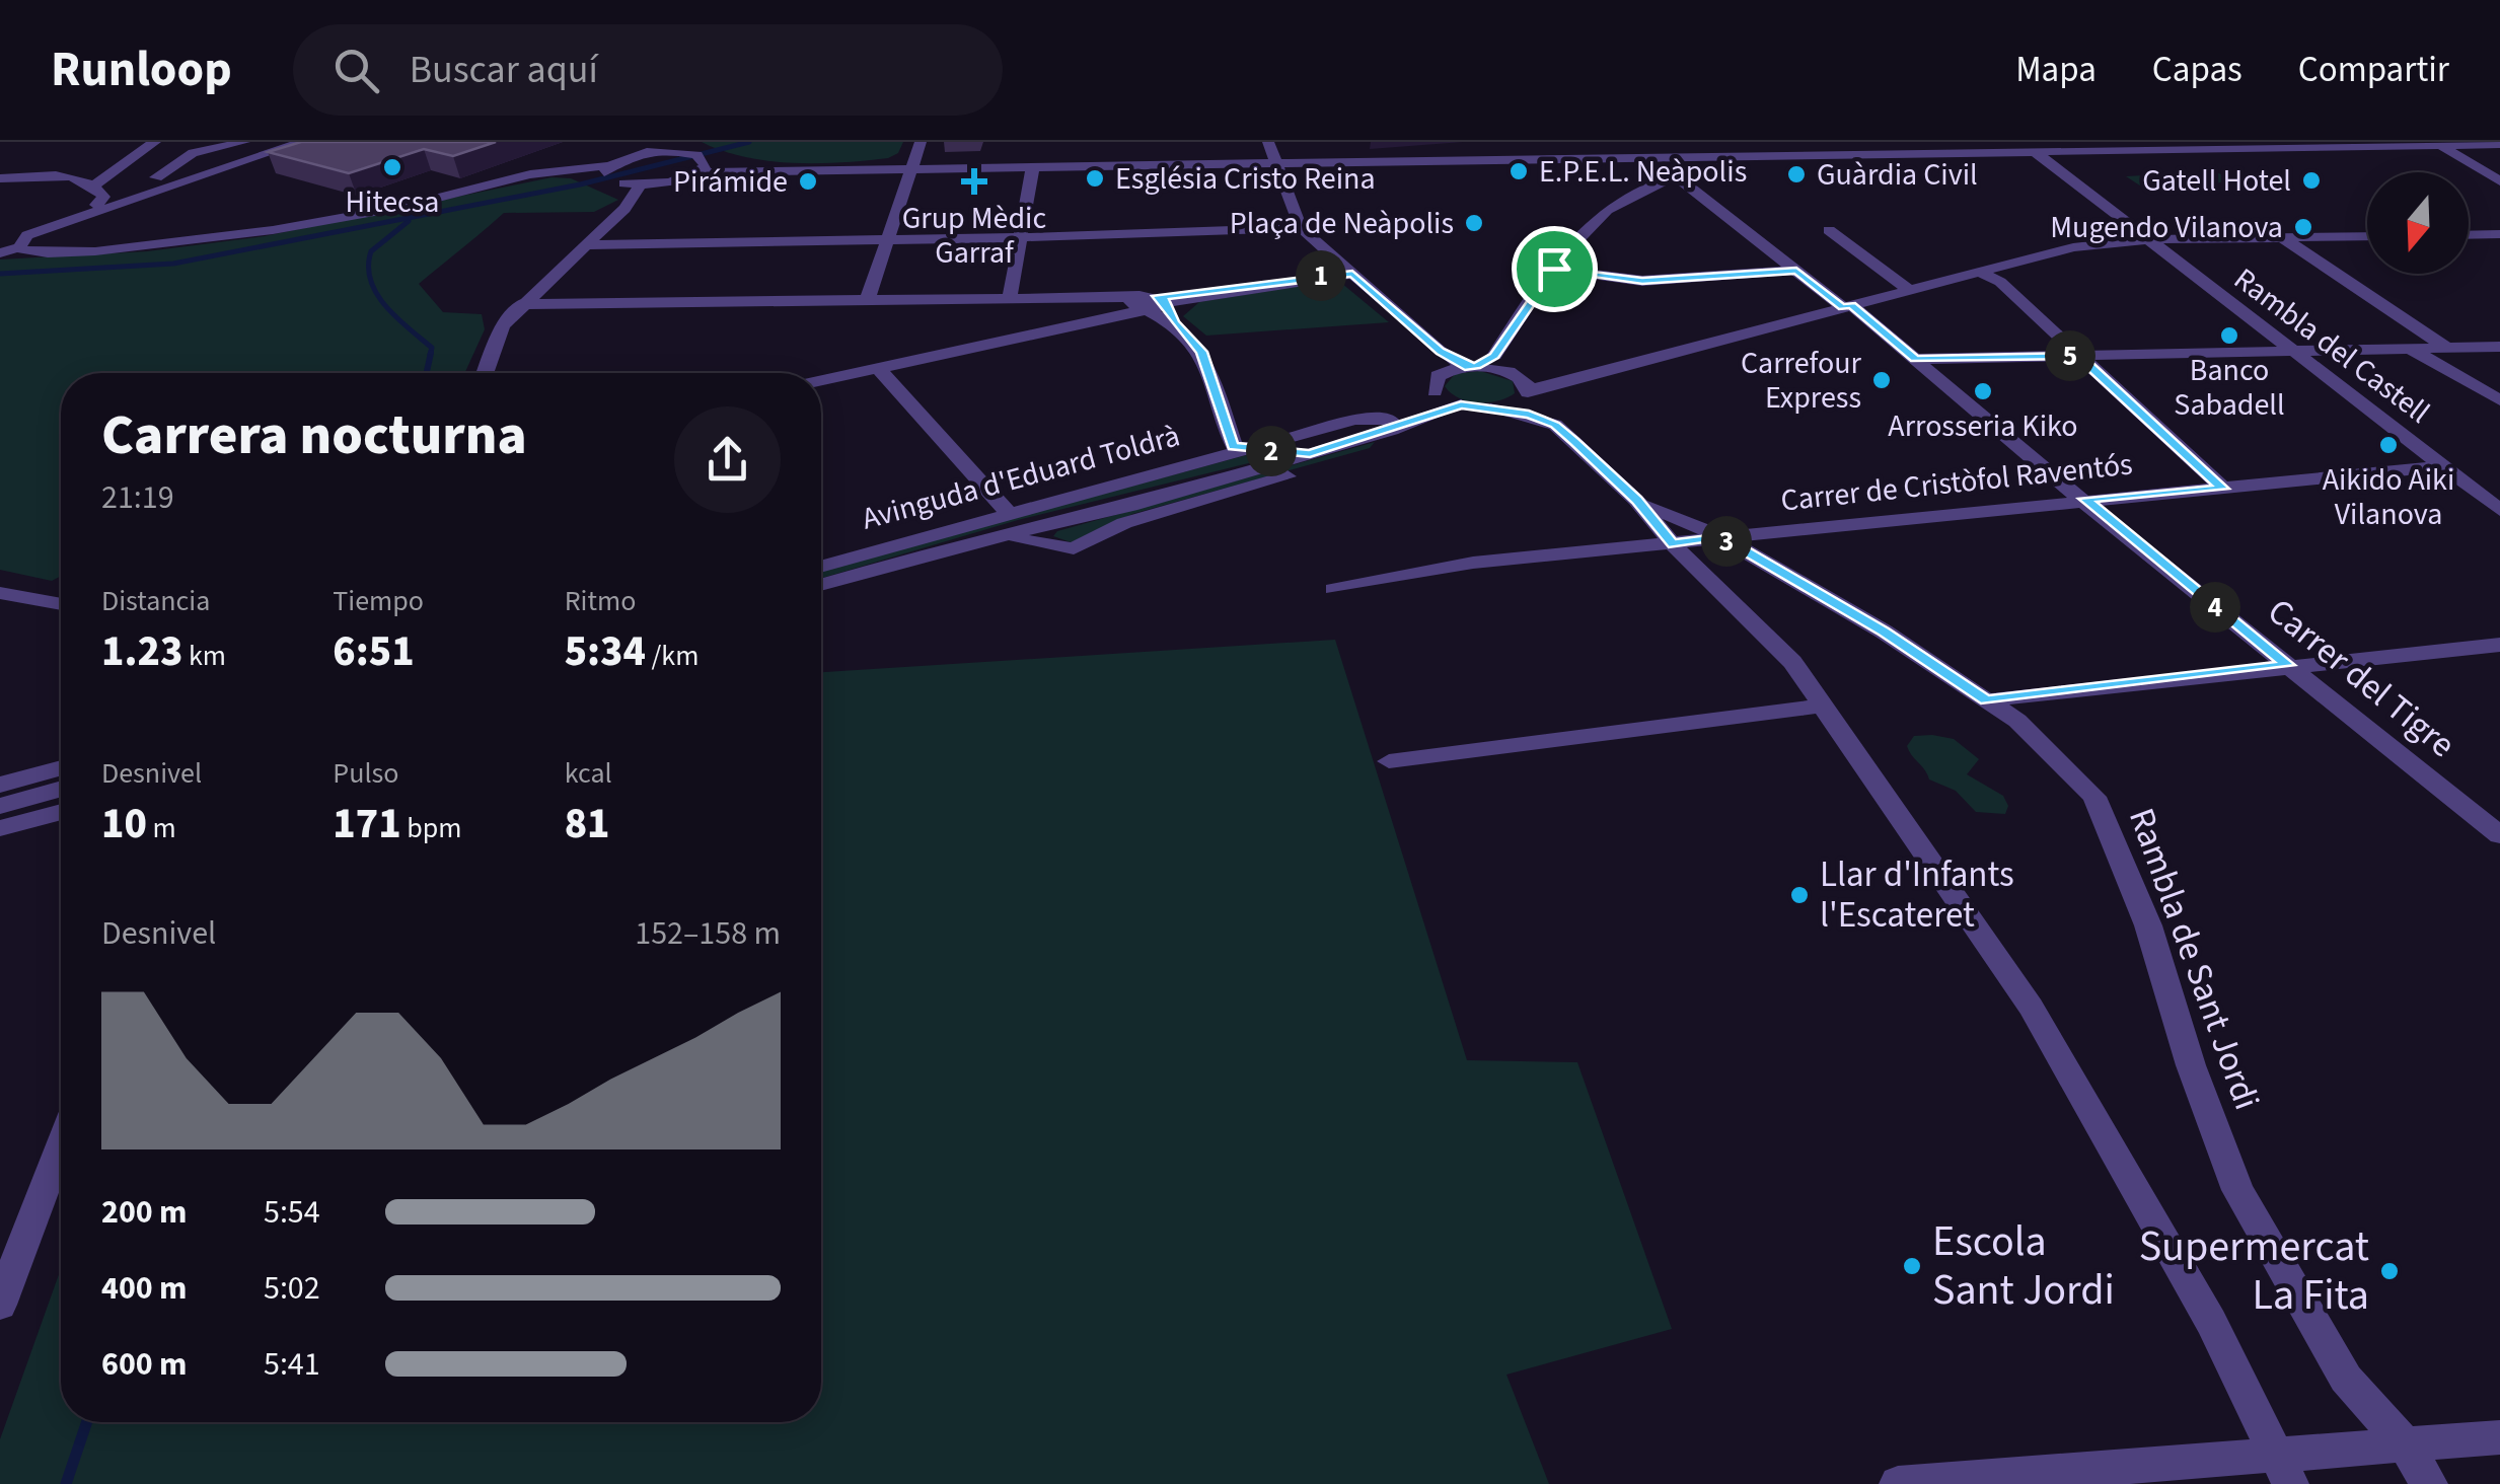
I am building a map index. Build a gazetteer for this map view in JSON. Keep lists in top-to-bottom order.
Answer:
{
  "streets": {
    "street": [
      "Rambla del Castell",
      "Avinguda d'Eduard Toldrà",
      "Carrer de Cristòfol Raventós",
      "Carrer del Tigre",
      "Rambla de Sant Jordi"
    ]
  },
  "crossings": [
    ["Rambla del Castell", "Carrer de Cristòfol Raventós"],
    ["Carrer de Cristòfol Raventós", "Carrer del Tigre"],
    ["Carrer de Cristòfol Raventós", "Rambla de Sant Jordi"]
  ],
  "places": {
    "other": [
      "Hitecsa",
      "E.P.E.L. Neàpolis",
      "Guàrdia Civil",
      "Església Cristo Reina",
      "Gatell Hotel",
      "Pirámide",
      "Plaça de Neàpolis",
      "Mugendo Vilanova",
      "Banco Sabadell",
      "Carrefour Express",
      "Arrosseria Kiko",
      "Aikido Aiki Vilanova",
      "Llar d'Infants l'Escateret",
      "Escola Sant Jordi",
      "Supermercat La Fita"
    ],
    "health": ["Grup Mèdic Garraf"]
  },
  "north": "bottom",
  "page": {
    "header": "Runloop",
    "search": "Buscar aquí",
    "nav": ["Mapa", "Capas", "Compartir"],
    "pins": [
      "1",
      "5",
      "2",
      "3",
      "4"
    ],
    "heading": ["Carrera nocturna", "21:19"],
    "stats": [
      ["Distancia", "1.23 km"],
      ["Tiempo", "6:51"],
      ["Ritmo", "5:34 /km"],
      ["Desnivel", "10 m"],
      ["Pulso", "171 bpm"],
      ["kcal", "81"]
    ],
    "chart": ["Desnivel", "152–158 m"],
    "list": [
      {
        "name": "200 m",
        "note": "5:54"
      },
      {
        "name": "400 m",
        "note": "5:02"
      },
      {
        "name": "600 m",
        "note": "5:41"
      }
    ]
  }
}
